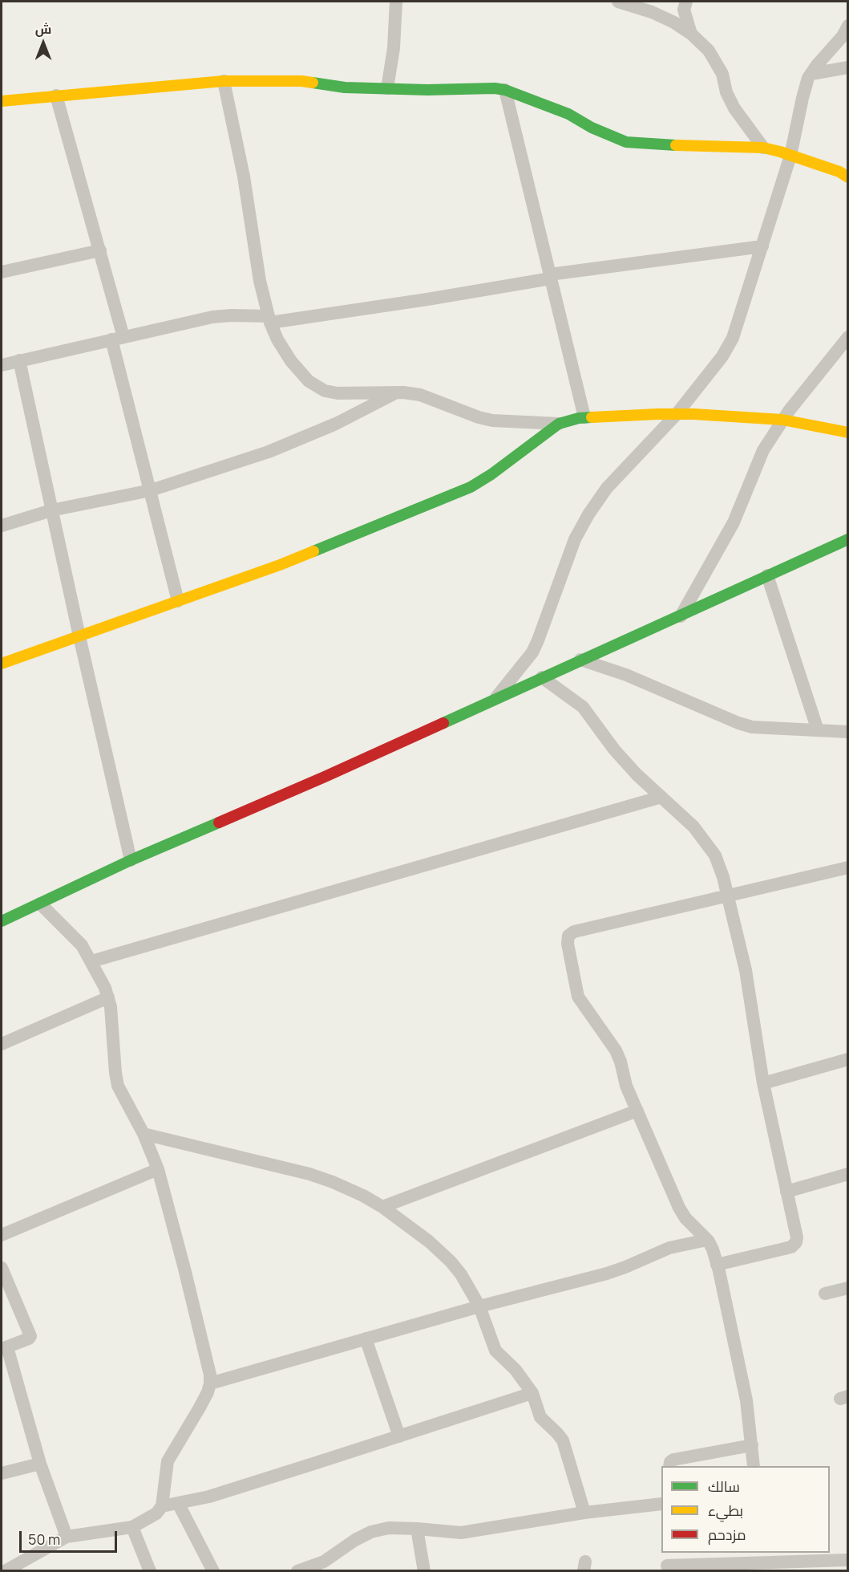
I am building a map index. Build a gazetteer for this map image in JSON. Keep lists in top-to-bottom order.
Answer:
{
  "legend": ["سالك", "بطيء", "مزدحم"],
  "scale_bar": "50 m",
  "north": "top"
}
